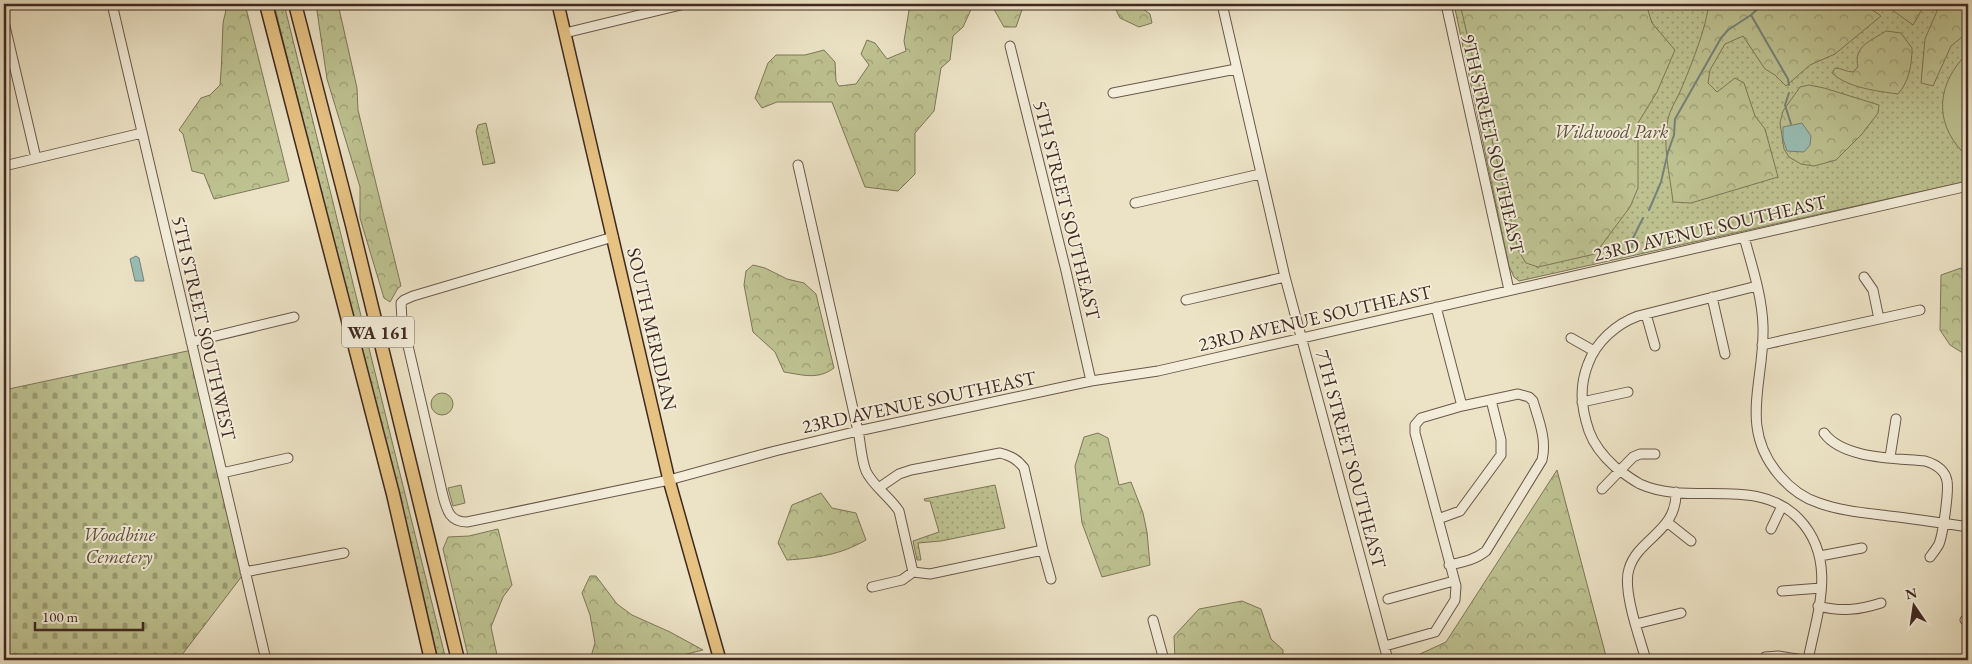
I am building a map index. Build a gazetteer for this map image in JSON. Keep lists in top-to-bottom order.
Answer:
{
  "streets": {
    "highway": ["WA 161"],
    "main road": ["SOUTH MERIDIAN"],
    "street": [
      "9TH STREET SOUTHEAST",
      "5TH STREET SOUTHEAST",
      "23RD AVENUE SOUTHEAST",
      "5TH STREET SOUTHWEST",
      "7TH STREET SOUTHEAST"
    ]
  },
  "crossings": [
    ["9TH STREET SOUTHEAST", "23RD AVENUE SOUTHEAST"],
    ["5TH STREET SOUTHEAST", "23RD AVENUE SOUTHEAST"],
    ["23RD AVENUE SOUTHEAST", "SOUTH MERIDIAN"],
    ["23RD AVENUE SOUTHEAST", "7TH STREET SOUTHEAST"]
  ],
  "parks": ["Wildwood Park", "Woodbine Cemetery"],
  "scale_bar": "100 m",
  "north": "top"
}
